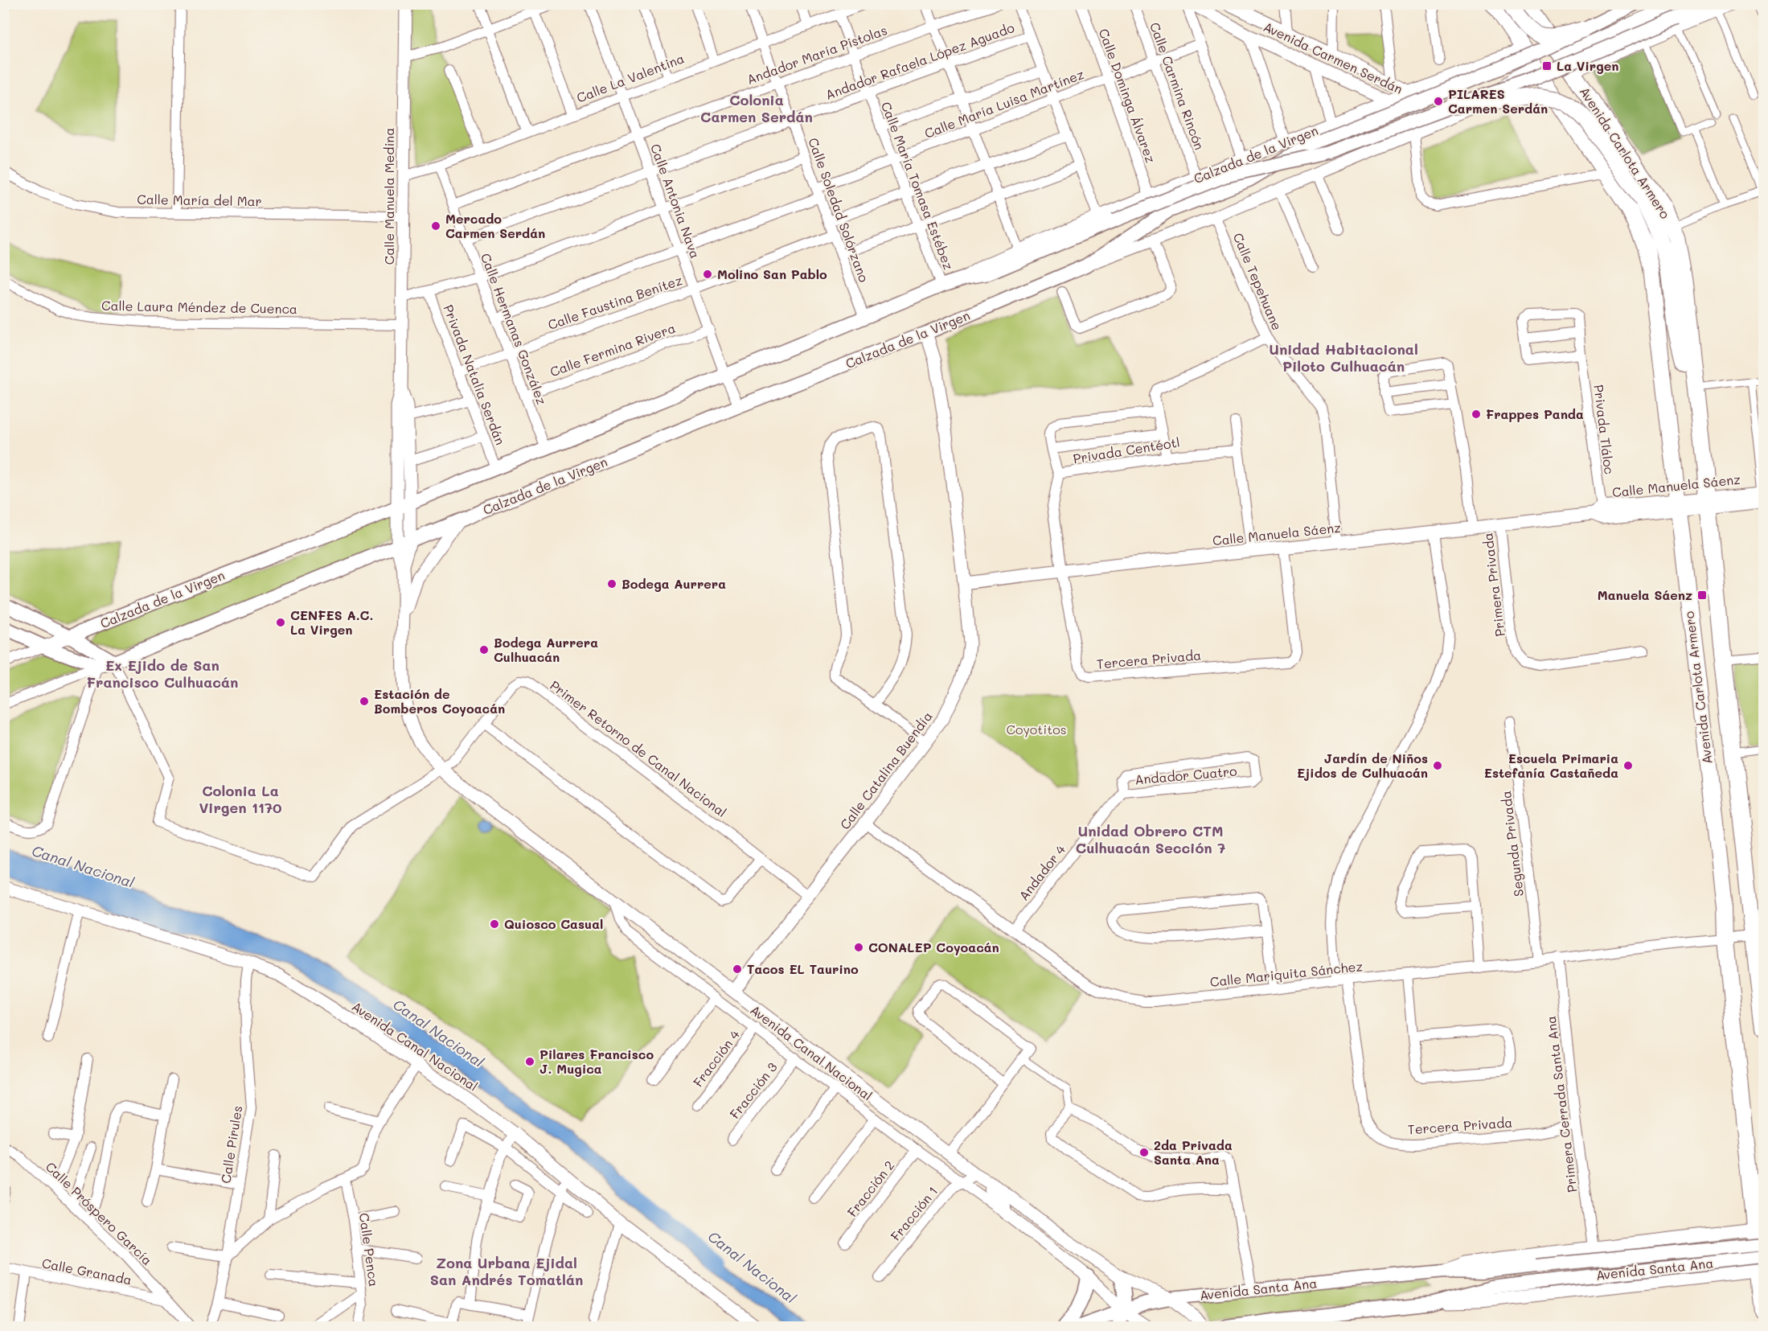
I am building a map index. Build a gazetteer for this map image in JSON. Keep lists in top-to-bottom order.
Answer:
{
  "streets": {
    "main road": ["Avenida Carlota Armero", "Calzada de la Virgen", "Avenida Santa Ana"],
    "street": [
      "Andador María Pistolas",
      "Avenida Carmen Serdán",
      "Andador Rafaela López Aguado",
      "Calle La Valentina",
      "Calle Carmina Rincón",
      "Calle Dominga Álvarez",
      "Calle María Luisa Martínez",
      "Calle María Tomasa Estébez",
      "Calle Manuela Medina",
      "Calle María del Mar",
      "Calle Antonia Nava",
      "Calle Soledad Solórzano",
      "Calle Tepehuane",
      "Calle Faustina Benítez",
      "Calle Laura Méndez de Cuenca",
      "Calle Hermanas González",
      "Calle Fermina Rivera",
      "Privada Natalia Serdán",
      "Privada Tláloc",
      "Privada Centéotl",
      "Calle Manuela Sáenz",
      "Primera Privada",
      "Tercera Privada",
      "Primer Retorno de Canal Nacional",
      "Calle Catalina Buendía",
      "Andador Cuatro",
      "Segunda Privada",
      "Andador 4",
      "Calle Mariquita Sánchez",
      "Avenida Canal Nacional",
      "Fracción 4",
      "Fracción 3",
      "Primera Cerrada Santa Ana",
      "Calle Pirules",
      "Fracción 2",
      "Calle Próspero García",
      "Fracción 1",
      "Calle Penca",
      "Calle Granada"
    ]
  },
  "crossings": [
    ["Andador María Pistolas", "Calle María Tomasa Estébez"],
    ["Andador María Pistolas", "Calle Antonia Nava"],
    ["Andador María Pistolas", "Calle Soledad Solórzano"],
    ["Andador María Pistolas", "Calle Hermanas González"],
    ["Avenida Carmen Serdán", "Calzada de la Virgen"],
    ["Andador Rafaela López Aguado", "Calle María Tomasa Estébez"],
    ["Andador Rafaela López Aguado", "Calle Antonia Nava"],
    ["Andador Rafaela López Aguado", "Calle Soledad Solórzano"],
    ["Andador Rafaela López Aguado", "Calle Hermanas González"],
    ["Calle La Valentina", "Calle María Tomasa Estébez"],
    ["Calle La Valentina", "Calle Manuela Medina"],
    ["Calle La Valentina", "Calle Antonia Nava"],
    ["Calle La Valentina", "Calle Soledad Solórzano"],
    ["Calle La Valentina", "Calle Hermanas González"],
    ["Calle Carmina Rincón", "Calle María Luisa Martínez"],
    ["Calle Carmina Rincón", "Calzada de la Virgen"],
    ["Calle Dominga Álvarez", "Calle María Luisa Martínez"],
    ["Calle Dominga Álvarez", "Calzada de la Virgen"],
    ["Calle María Luisa Martínez", "Calle María Tomasa Estébez"],
    ["Calle María Luisa Martínez", "Calle Antonia Nava"],
    ["Calle María Luisa Martínez", "Calle Soledad Solórzano"],
    ["Calle María Luisa Martínez", "Calle Hermanas González"],
    ["Avenida Carlota Armero", "Calzada de la Virgen"],
    ["Avenida Carlota Armero", "Calle Manuela Sáenz"],
    ["Avenida Carlota Armero", "Calle Mariquita Sánchez"],
    ["Avenida Carlota Armero", "Avenida Santa Ana"],
    ["Calzada de la Virgen", "Calle María Tomasa Estébez"],
    ["Calzada de la Virgen", "Calle Antonia Nava"],
    ["Calzada de la Virgen", "Calle Soledad Solórzano"],
    ["Calzada de la Virgen", "Calle Tepehuane"],
    ["Calzada de la Virgen", "Calle Hermanas González"],
    ["Calzada de la Virgen", "Privada Natalia Serdán"],
    ["Calzada de la Virgen", "Primer Retorno de Canal Nacional"],
    ["Calzada de la Virgen", "Calle Catalina Buendía"],
    ["Calzada de la Virgen", "Avenida Canal Nacional"],
    ["Calle Manuela Medina", "Calle María del Mar"],
    ["Calle Manuela Medina", "Calle Laura Méndez de Cuenca"],
    ["Calle Antonia Nava", "Calle Faustina Benítez"],
    ["Calle Antonia Nava", "Calle Fermina Rivera"],
    ["Calle Soledad Solórzano", "Calle Faustina Benítez"],
    ["Calle Tepehuane", "Calle Manuela Sáenz"],
    ["Calle Faustina Benítez", "Calle Hermanas González"],
    ["Calle Faustina Benítez", "Privada Natalia Serdán"],
    ["Calle Hermanas González", "Calle Fermina Rivera"],
    ["Privada Tláloc", "Calle Manuela Sáenz"],
    ["Privada Centéotl", "Calle Manuela Sáenz"],
    ["Privada Centéotl", "Tercera Privada"],
    ["Calle Manuela Sáenz", "Primera Privada"],
    ["Calle Manuela Sáenz", "Tercera Privada"],
    ["Calle Manuela Sáenz", "Calle Catalina Buendía"],
    ["Tercera Privada", "Calle Mariquita Sánchez"],
    ["Tercera Privada", "Primera Cerrada Santa Ana"],
    ["Primer Retorno de Canal Nacional", "Calle Catalina Buendía"],
    ["Primer Retorno de Canal Nacional", "Avenida Canal Nacional"],
    ["Calle Catalina Buendía", "Calle Mariquita Sánchez"],
    ["Calle Catalina Buendía", "Avenida Canal Nacional"],
    ["Andador Cuatro", "Andador 4"],
    ["Segunda Privada", "Calle Mariquita Sánchez"],
    ["Andador 4", "Calle Mariquita Sánchez"],
    ["Calle Mariquita Sánchez", "Primera Cerrada Santa Ana"],
    ["Avenida Canal Nacional", "Fracción 4"],
    ["Avenida Canal Nacional", "Fracción 3"],
    ["Avenida Canal Nacional", "Calle Pirules"],
    ["Avenida Canal Nacional", "Fracción 2"],
    ["Avenida Canal Nacional", "Fracción 1"],
    ["Avenida Canal Nacional", "Avenida Santa Ana"],
    ["Primera Cerrada Santa Ana", "Avenida Santa Ana"],
    ["Calle Próspero García", "Calle Granada"]
  ],
  "districts": [
    "Colonia Carmen Serdán",
    "Unidad Habitacional Piloto Culhuacán",
    "Ex Ejido de San Francisco Culhuacán",
    "Colonia La Virgen 1170",
    "Unidad Obrero CTM Culhuacán Sección 7",
    "Zona Urbana Ejidal San Andrés Tomatlán"
  ],
  "water": ["Canal Nacional"],
  "parks": ["Coyotitos"],
  "places": {
    "transit": ["La Virgen", "Manuela Sáenz"],
    "other": [
      "PILARES Carmen Serdán",
      "Mercado Carmen Serdán",
      "Molino San Pablo",
      "Frappes Panda",
      "Bodega Aurrera",
      "CENFES A.C. La Virgen",
      "Bodega Aurrera Culhuacán",
      "Estación de Bomberos Coyoacán",
      "Jardín de Niños Ejidos de Culhuacán",
      "Escuela Primaria Estefanía Castañeda",
      "Quiosco Casual",
      "CONALEP Coyoacán",
      "Tacos EL Taurino",
      "Pilares Francisco J. Mugica",
      "2da Privada Santa Ana"
    ]
  }
}
